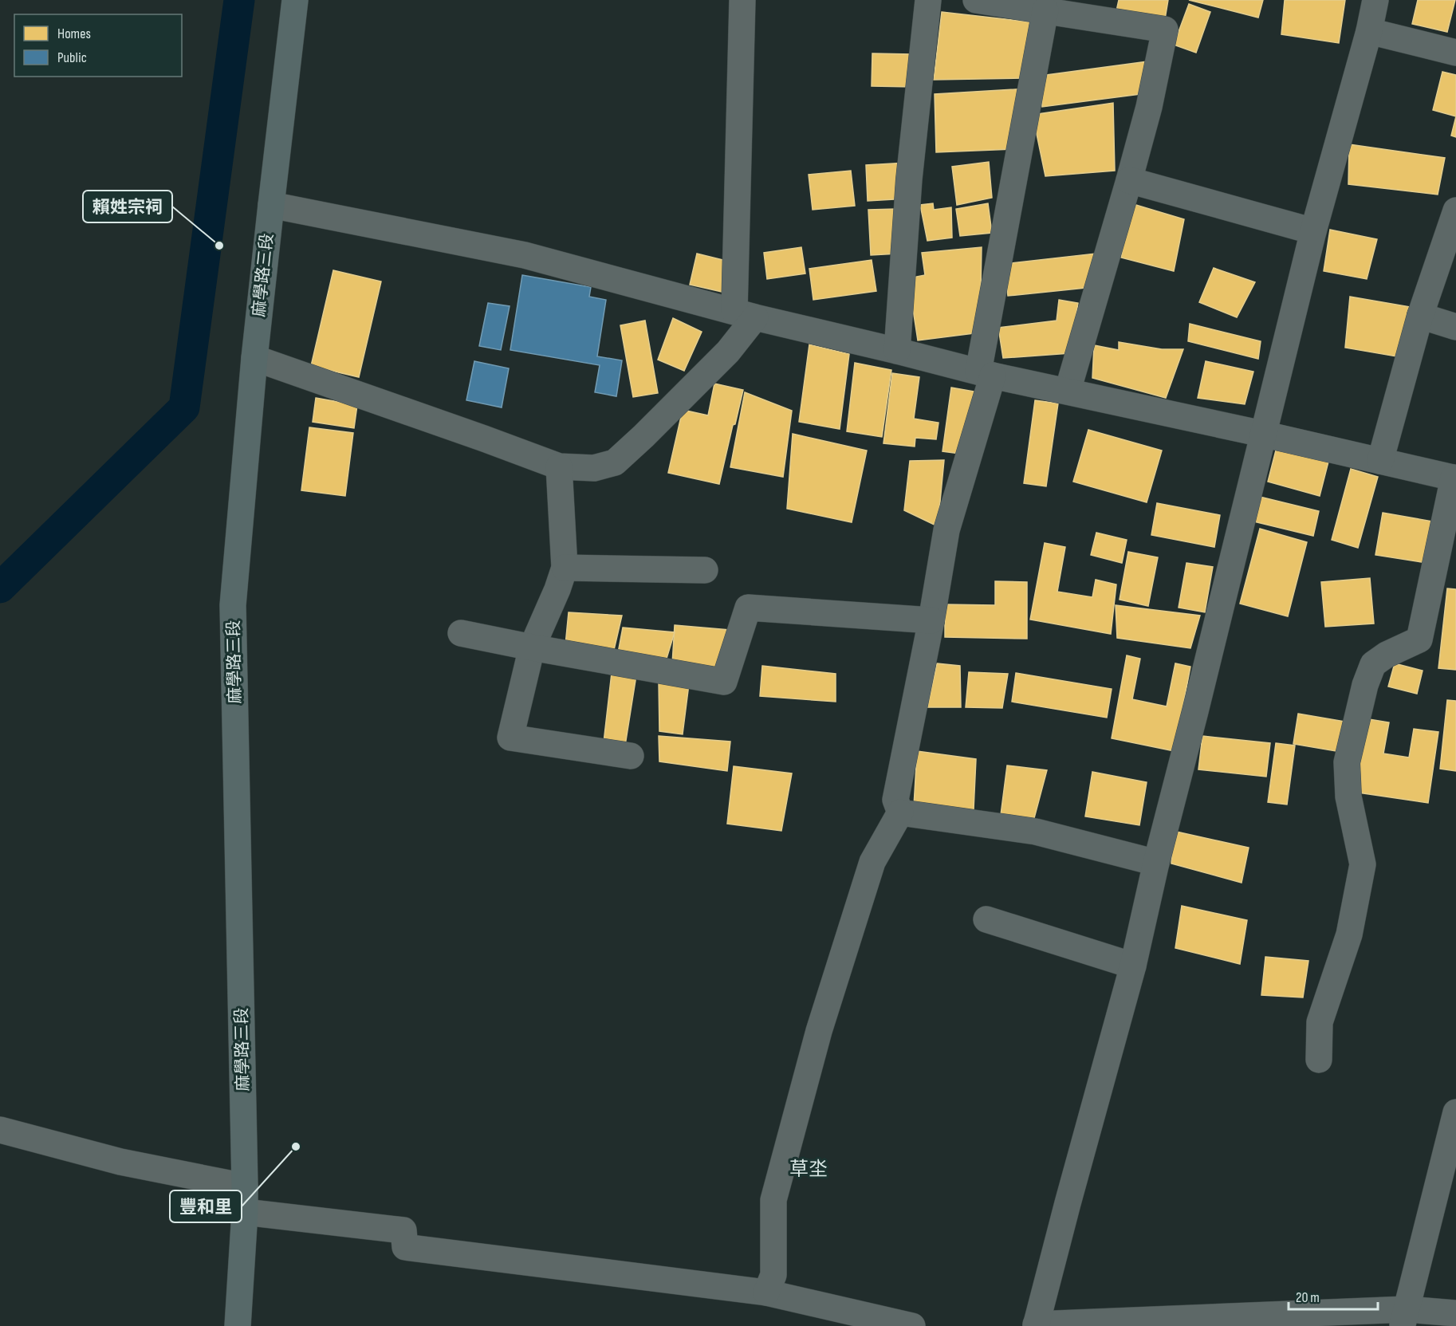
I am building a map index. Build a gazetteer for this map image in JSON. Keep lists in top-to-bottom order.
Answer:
{
  "streets": {
    "main road": ["麻學路三段"]
  },
  "districts": ["草坔"],
  "places": ["賴姓宗祠", "豐和里"],
  "legend": ["Homes", "Public"],
  "scale_bar": "20 m"
}
